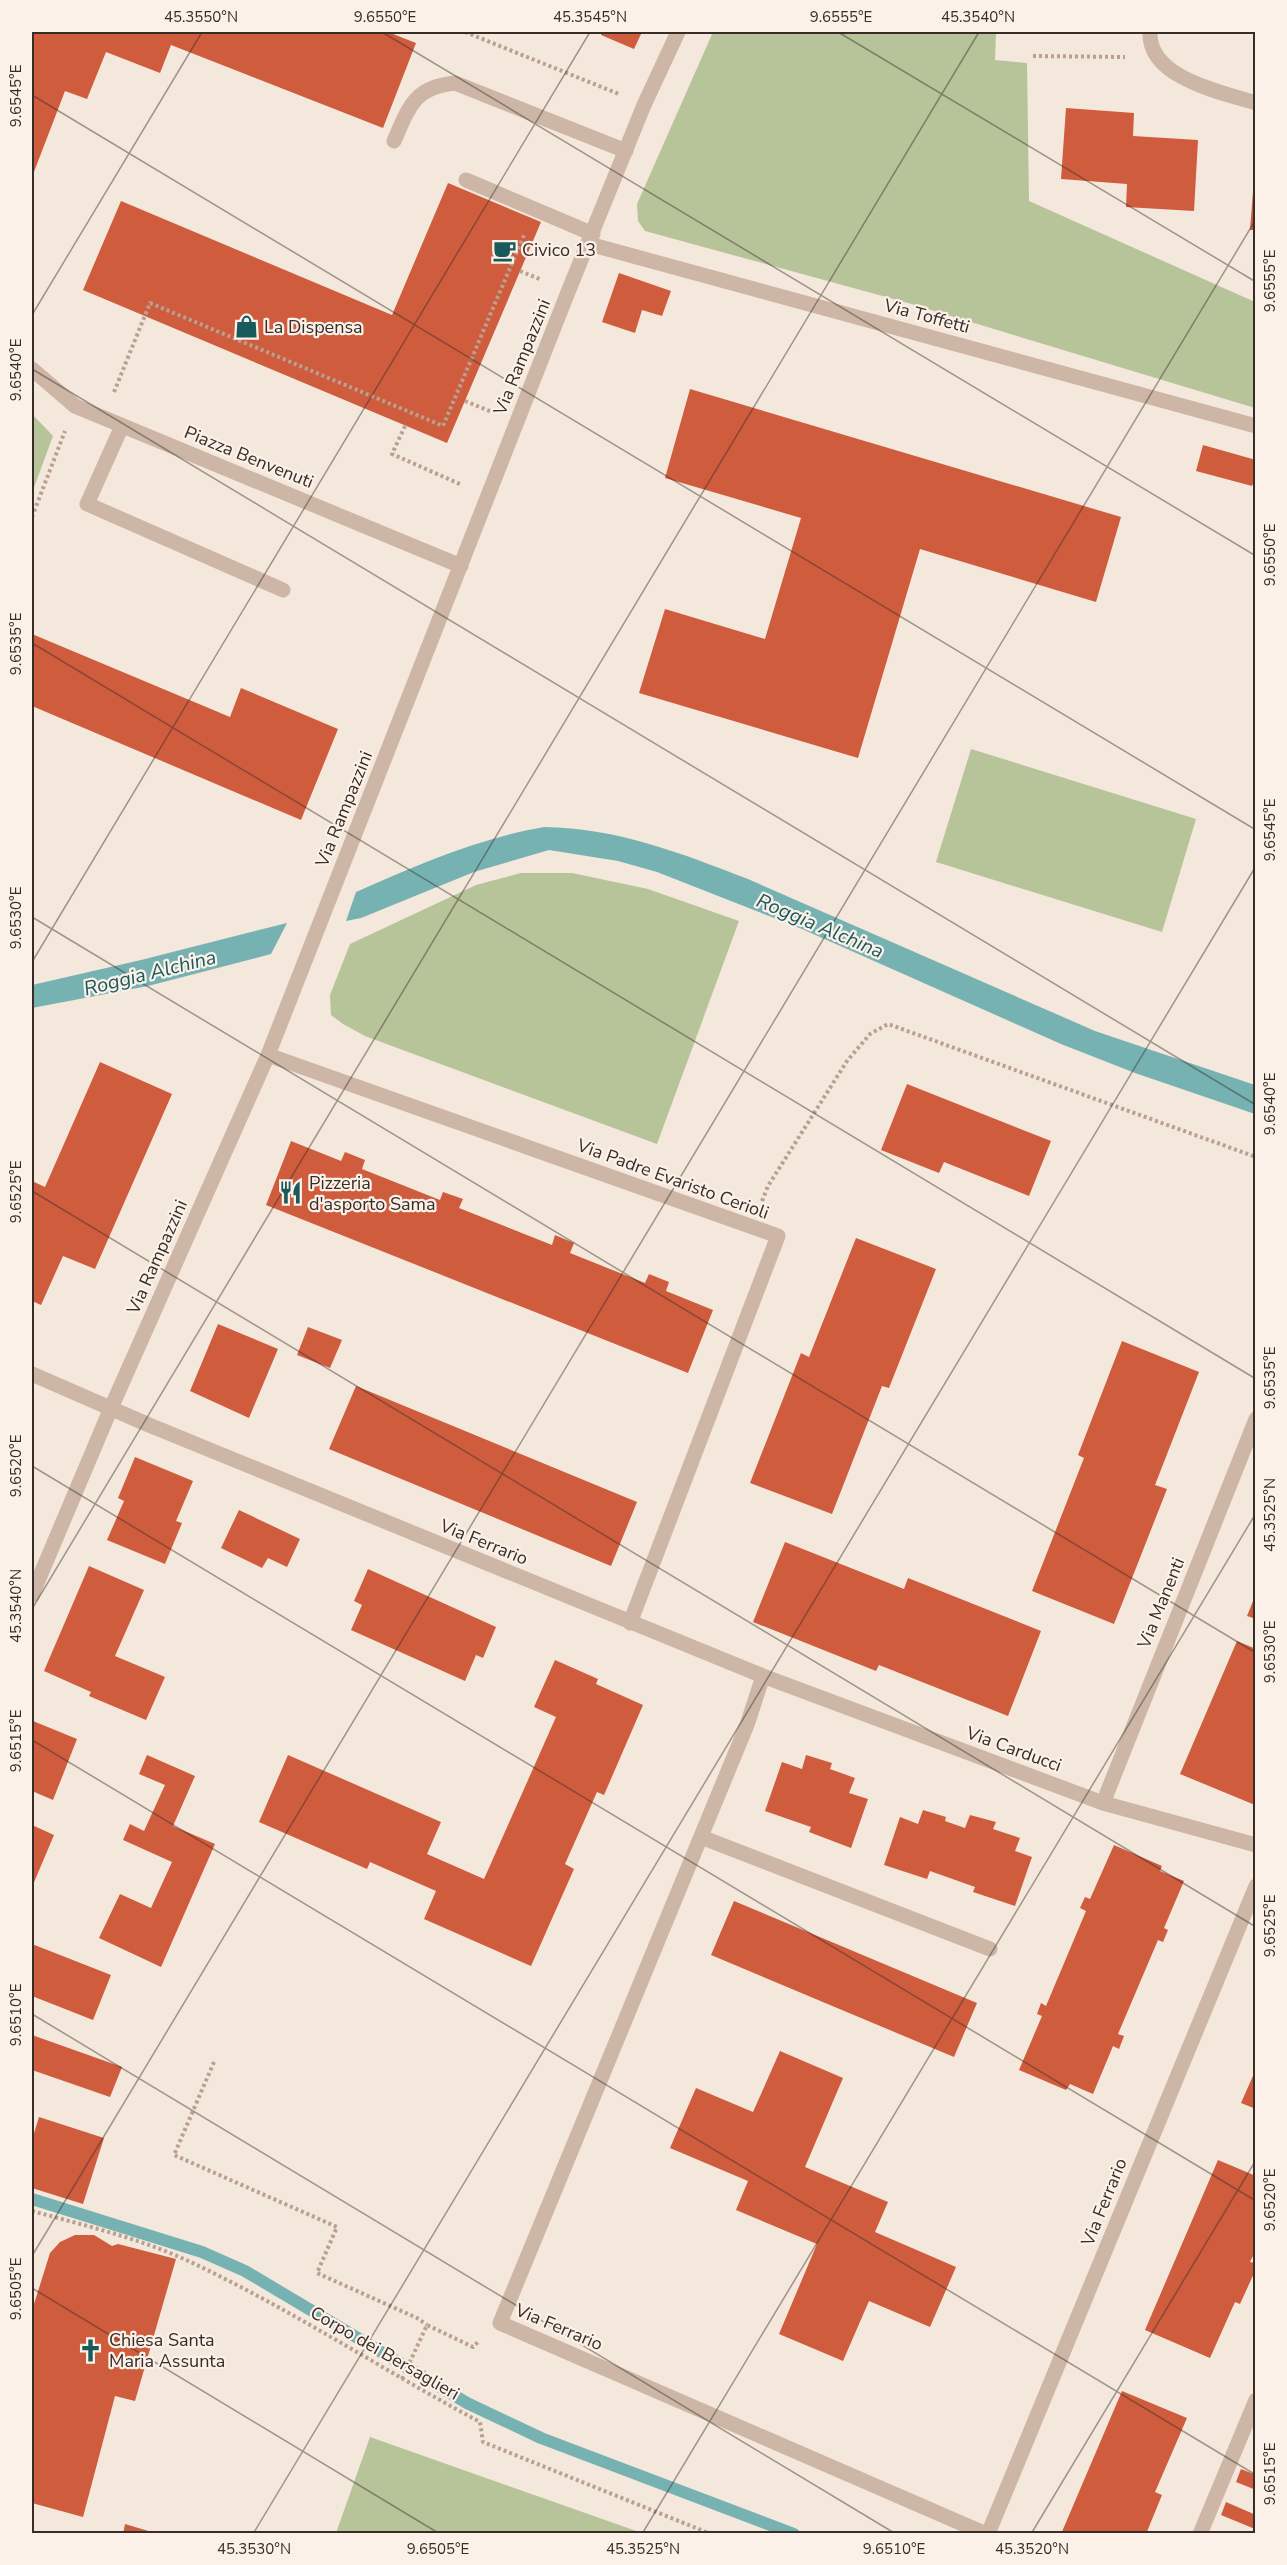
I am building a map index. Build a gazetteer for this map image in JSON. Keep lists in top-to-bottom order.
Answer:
{
  "streets": {
    "street": [
      "Via Toffetti",
      "Via Rampazzini",
      "Piazza Benvenuti",
      "Via Padre Evaristo Cerioli",
      "Via Ferrario",
      "Via Manenti",
      "Via Carducci"
    ],
    "path": ["Corpo dei Bersaglieri"]
  },
  "crossings": [
    ["Via Toffetti", "Via Rampazzini"],
    ["Via Rampazzini", "Piazza Benvenuti"],
    ["Via Rampazzini", "Via Padre Evaristo Cerioli"],
    ["Via Rampazzini", "Via Ferrario"],
    ["Via Padre Evaristo Cerioli", "Via Ferrario"],
    ["Via Ferrario", "Via Carducci"],
    ["Via Manenti", "Via Carducci"]
  ],
  "water": ["Roggia Alchina"],
  "places": {
    "cafe": ["Civico 13"],
    "shop": ["La Dispensa"],
    "restaurant": ["Pizzeria d'asporto Sama"],
    "church": ["Chiesa Santa Maria Assunta"]
  },
  "coordinates": [
    "45.3550°N",
    "9.6550°E",
    "45.3545°N",
    "9.6555°E",
    "45.3540°N",
    "9.6545°E",
    "9.6540°E",
    "9.6535°E",
    "9.6530°E",
    "9.6525°E",
    "9.6520°E",
    "45.3525°N",
    "9.6515°E",
    "9.6510°E",
    "9.6505°E",
    "45.3530°N",
    "45.3520°N"
  ]
}
